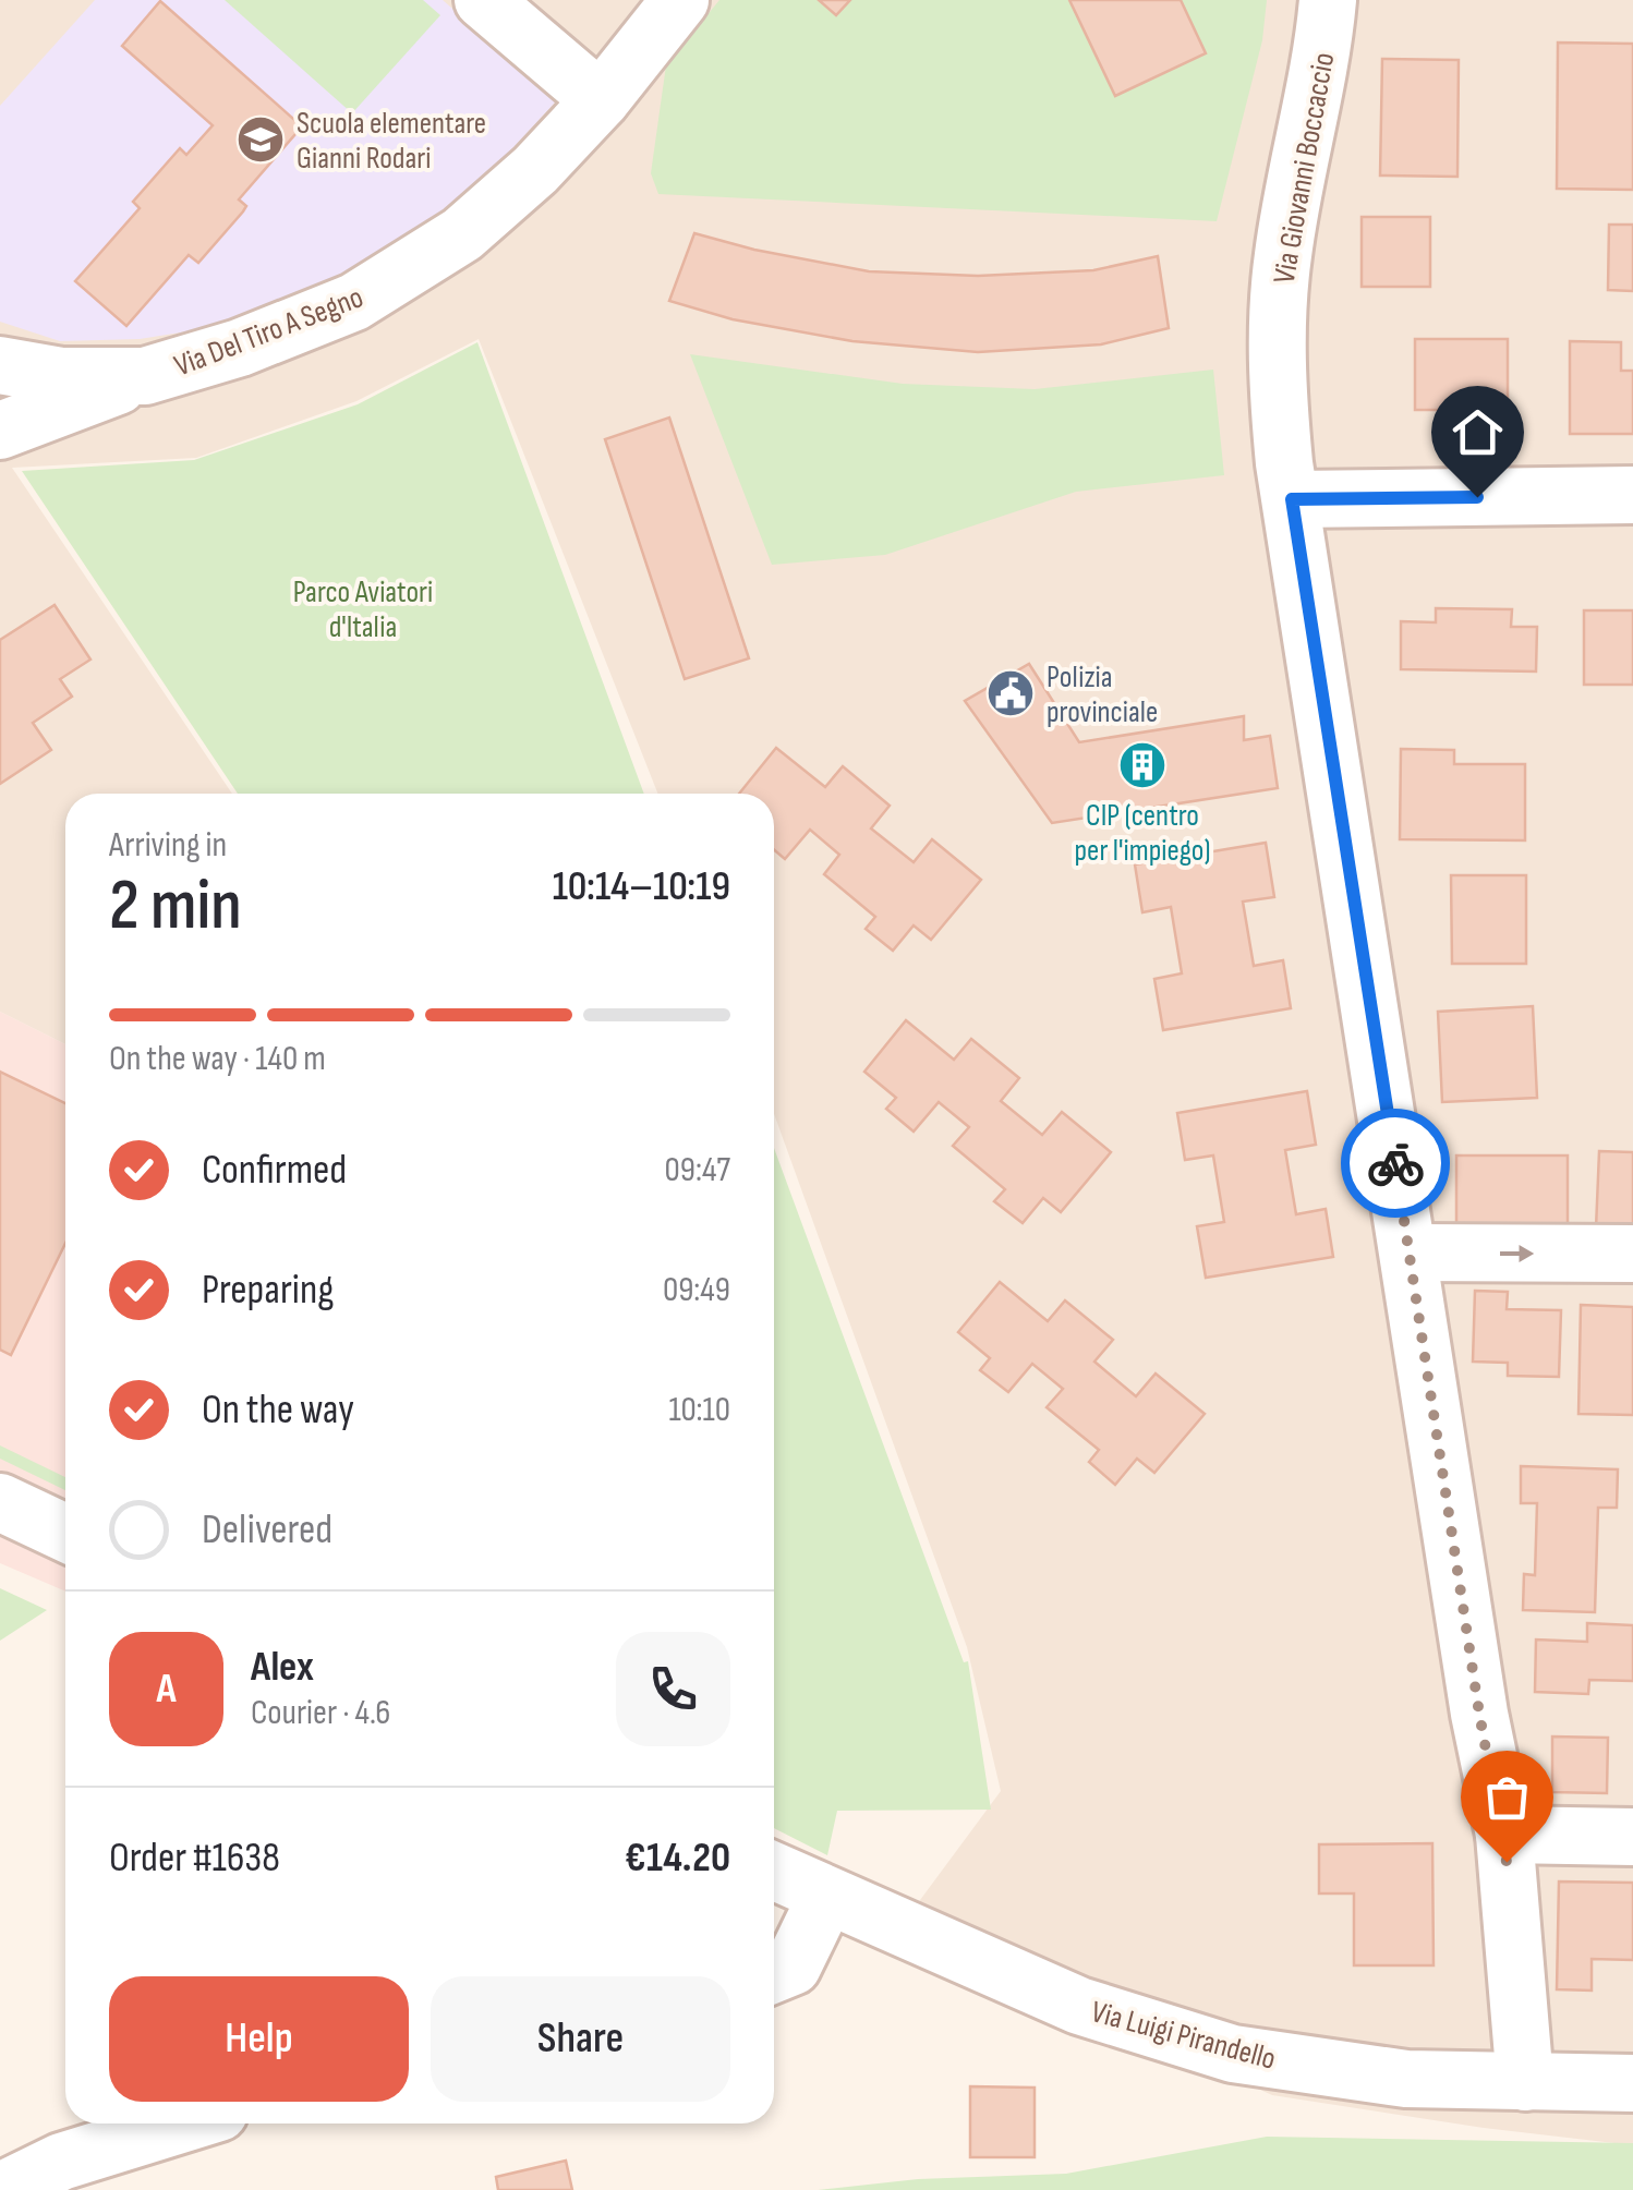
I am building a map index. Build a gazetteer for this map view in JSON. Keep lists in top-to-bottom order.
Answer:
{
  "streets": {
    "street": ["Via Giovanni Boccaccio", "Via Del Tiro A Segno", "Via Luigi Pirandello"]
  },
  "crossings": [
    ["Via Giovanni Boccaccio", "Via Luigi Pirandello"]
  ],
  "parks": ["Parco Aviatori d'Italia"],
  "places": {
    "school or university": ["Scuola elementare Gianni Rodari"],
    "public building": ["Polizia provinciale"],
    "building": ["CIP (centro per l'impiego)"]
  },
  "page": {
    "heading": ["2 min", "Arriving in", "10:14–10:19"],
    "panel": [
      "Alex",
      "Courier · 4.6",
      "Order #1638",
      "€14.20"
    ],
    "bar": "On the way · 140 m",
    "list": [
      ["Confirmed", "09:47"],
      ["Preparing", "09:49"],
      ["On the way", "10:10"],
      "Delivered"
    ],
    "round": "A",
    "buttons": ["Help", "Share"]
  }
}
